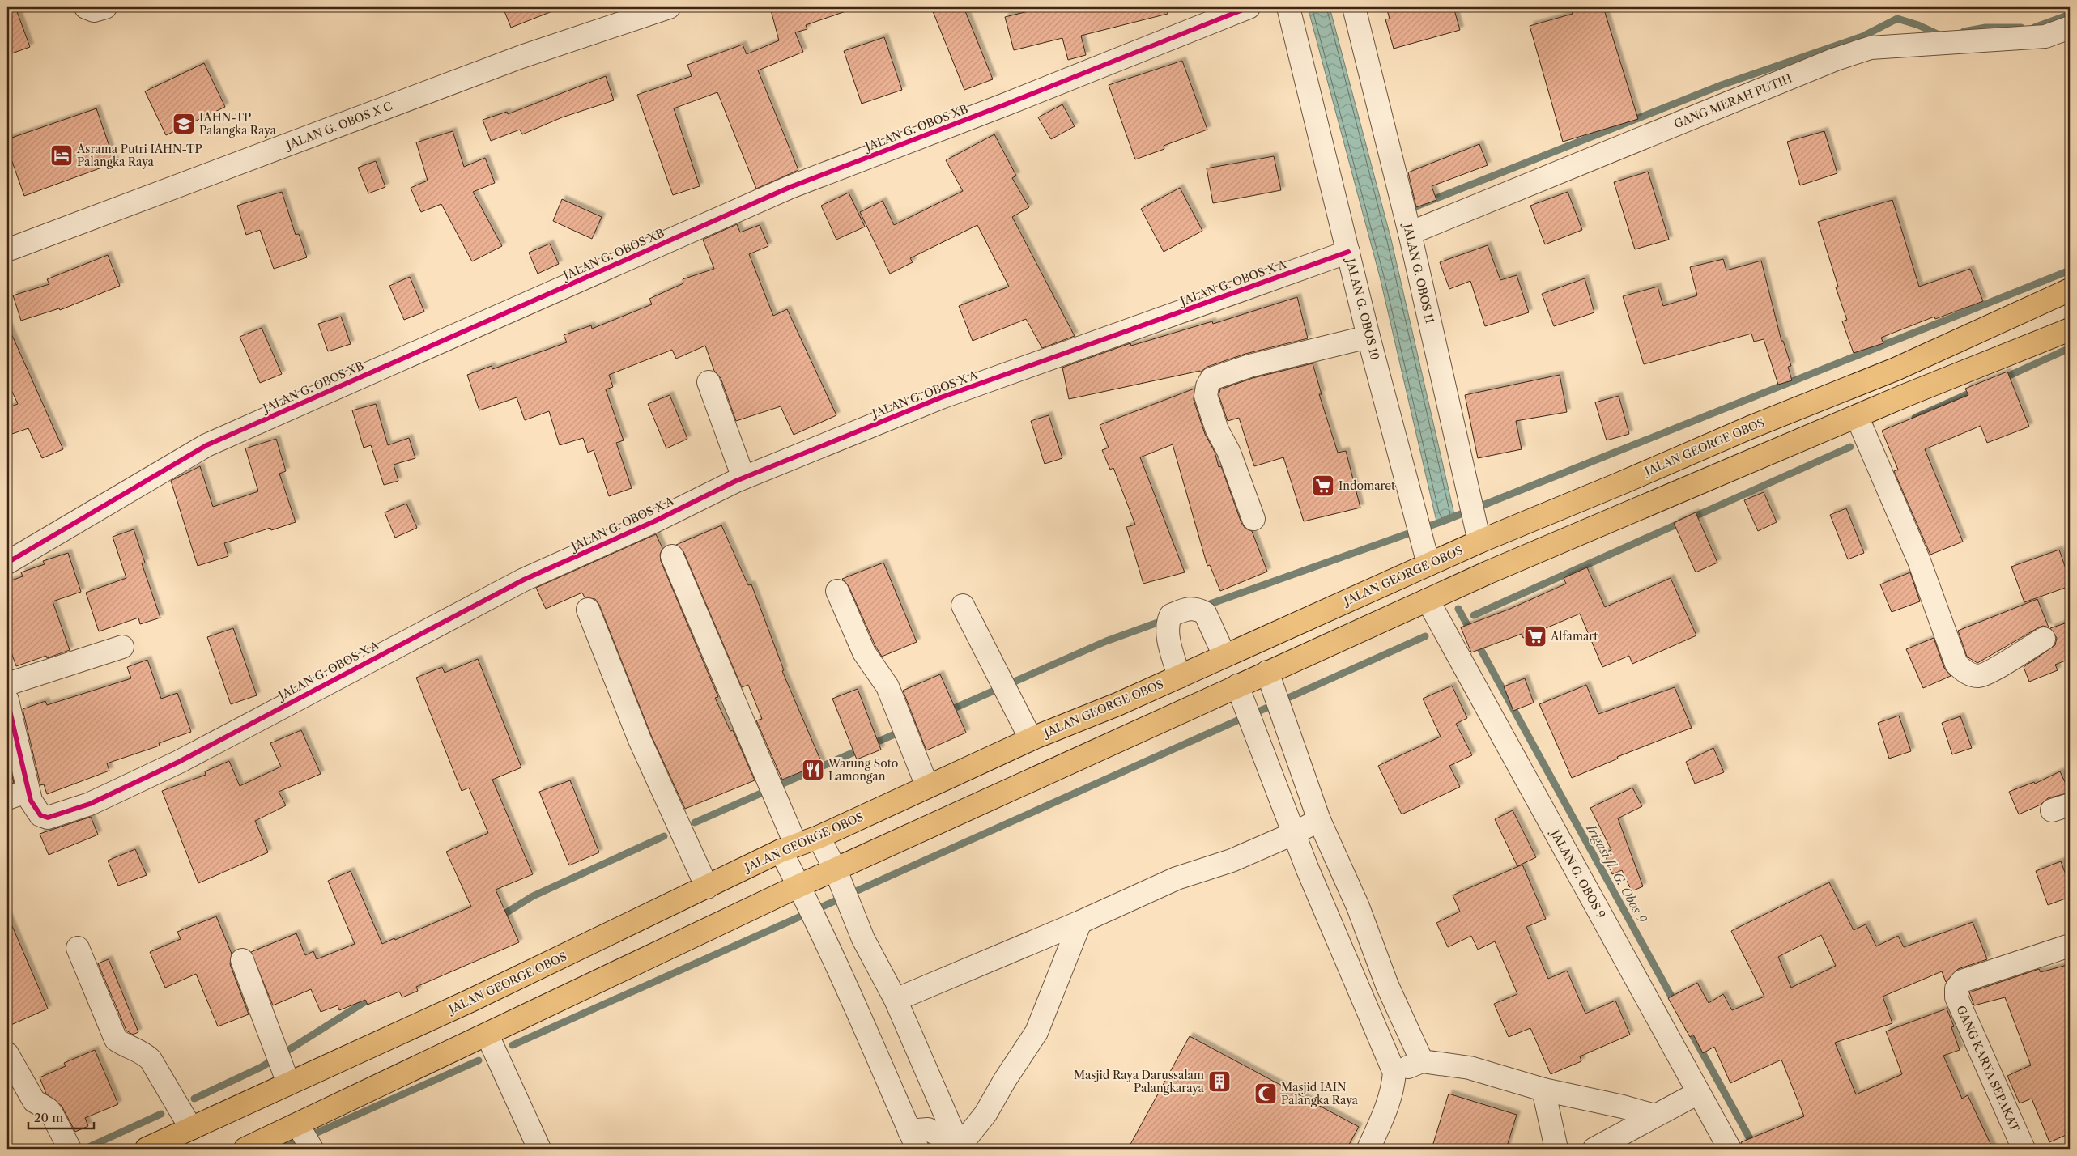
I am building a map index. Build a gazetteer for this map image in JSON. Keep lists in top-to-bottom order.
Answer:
{
  "streets": {
    "main road": ["JALAN GEORGE OBOS"],
    "street": [
      "GANG MERAH PUTIH",
      "JALAN G. OBOS X C",
      "JALAN G. OBOS XB",
      "JALAN G. OBOS 11",
      "JALAN G. OBOS X A",
      "JALAN G. OBOS 10",
      "JALAN G. OBOS 9",
      "GANG KARYA SEPAKAT"
    ]
  },
  "crossings": [
    ["GANG MERAH PUTIH", "JALAN G. OBOS 11"],
    ["JALAN G. OBOS 11", "JALAN GEORGE OBOS"],
    ["JALAN G. OBOS X A", "JALAN G. OBOS 10"],
    ["JALAN G. OBOS 10", "JALAN GEORGE OBOS"]
  ],
  "water": ["Irigasi Jl. G. Obos 9"],
  "places": {
    "school or university": ["IAHN-TP Palangka Raya"],
    "hotel": ["Asrama Putri IAHN-TP Palangka Raya"],
    "supermarket": ["Indomaret", "Alfamart"],
    "restaurant": ["Warung Soto Lamongan"],
    "building": ["Masjid Raya Darussalam Palangkaraya"],
    "mosque": ["Masjid IAIN Palangka Raya"]
  },
  "scale_bar": "20 m"
}
